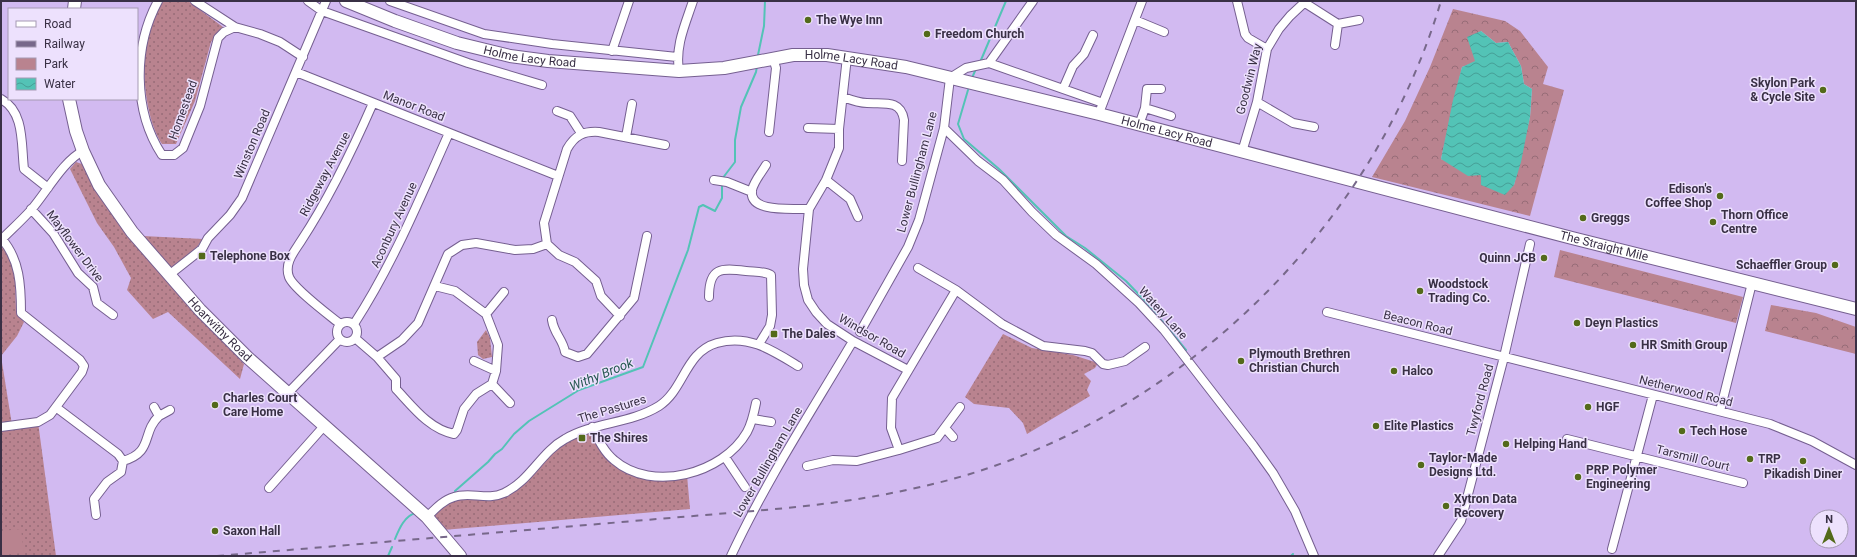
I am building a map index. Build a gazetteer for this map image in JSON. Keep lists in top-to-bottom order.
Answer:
{
  "streets": {
    "street": [
      "Holme Lacy Road",
      "Goodwin Way",
      "Manor Road",
      "Homestead",
      "Winston Road",
      "Lower Bullingham Lane",
      "Ridgeway Avenue",
      "Aconbury Avenue",
      "Mayflower Drive",
      "The Straight Mile",
      "Watery Lane",
      "Beacon Road",
      "Hoarwithy Road",
      "Windsor Road",
      "Netherwood Road",
      "Twyford Road",
      "The Pastures",
      "Tarsmill Court"
    ]
  },
  "crossings": [
    ["Holme Lacy Road", "Goodwin Way"],
    ["Holme Lacy Road", "Winston Road"],
    ["Holme Lacy Road", "Lower Bullingham Lane"],
    ["Holme Lacy Road", "The Straight Mile"],
    ["Manor Road", "Winston Road"],
    ["Manor Road", "Ridgeway Avenue"],
    ["Manor Road", "Aconbury Avenue"],
    ["Winston Road", "Hoarwithy Road"],
    ["Lower Bullingham Lane", "Watery Lane"],
    ["Lower Bullingham Lane", "Windsor Road"],
    ["Ridgeway Avenue", "Aconbury Avenue"],
    ["Beacon Road", "Netherwood Road"],
    ["Beacon Road", "Twyford Road"],
    ["Hoarwithy Road", "The Pastures"],
    ["Netherwood Road", "Twyford Road"],
    ["Netherwood Road", "Tarsmill Court"]
  ],
  "water": ["Withy Brook"],
  "places": {
    "other": [
      "The Wye Inn",
      "Freedom Church",
      "Skylon Park & Cycle Site",
      "Edison's Coffee Shop",
      "Greggs",
      "Thorn Office Centre",
      "Quinn JCB",
      "Schaeffler Group",
      "Woodstock Trading Co.",
      "Deyn Plastics",
      "HR Smith Group",
      "Plymouth Brethren Christian Church",
      "Halco",
      "Charles Court Care Home",
      "HGF",
      "Elite Plastics",
      "Tech Hose",
      "Helping Hand",
      "TRP",
      "Pikadish Diner",
      "Taylor-Made Designs Ltd.",
      "PRP Polymer Engineering",
      "Xytron Data Recovery",
      "Saxon Hall"
    ],
    "transit": ["Telephone Box", "The Dales", "The Shires"]
  },
  "legend": [
    "Road",
    "Railway",
    "Park",
    "Water"
  ],
  "north": "top"
}
